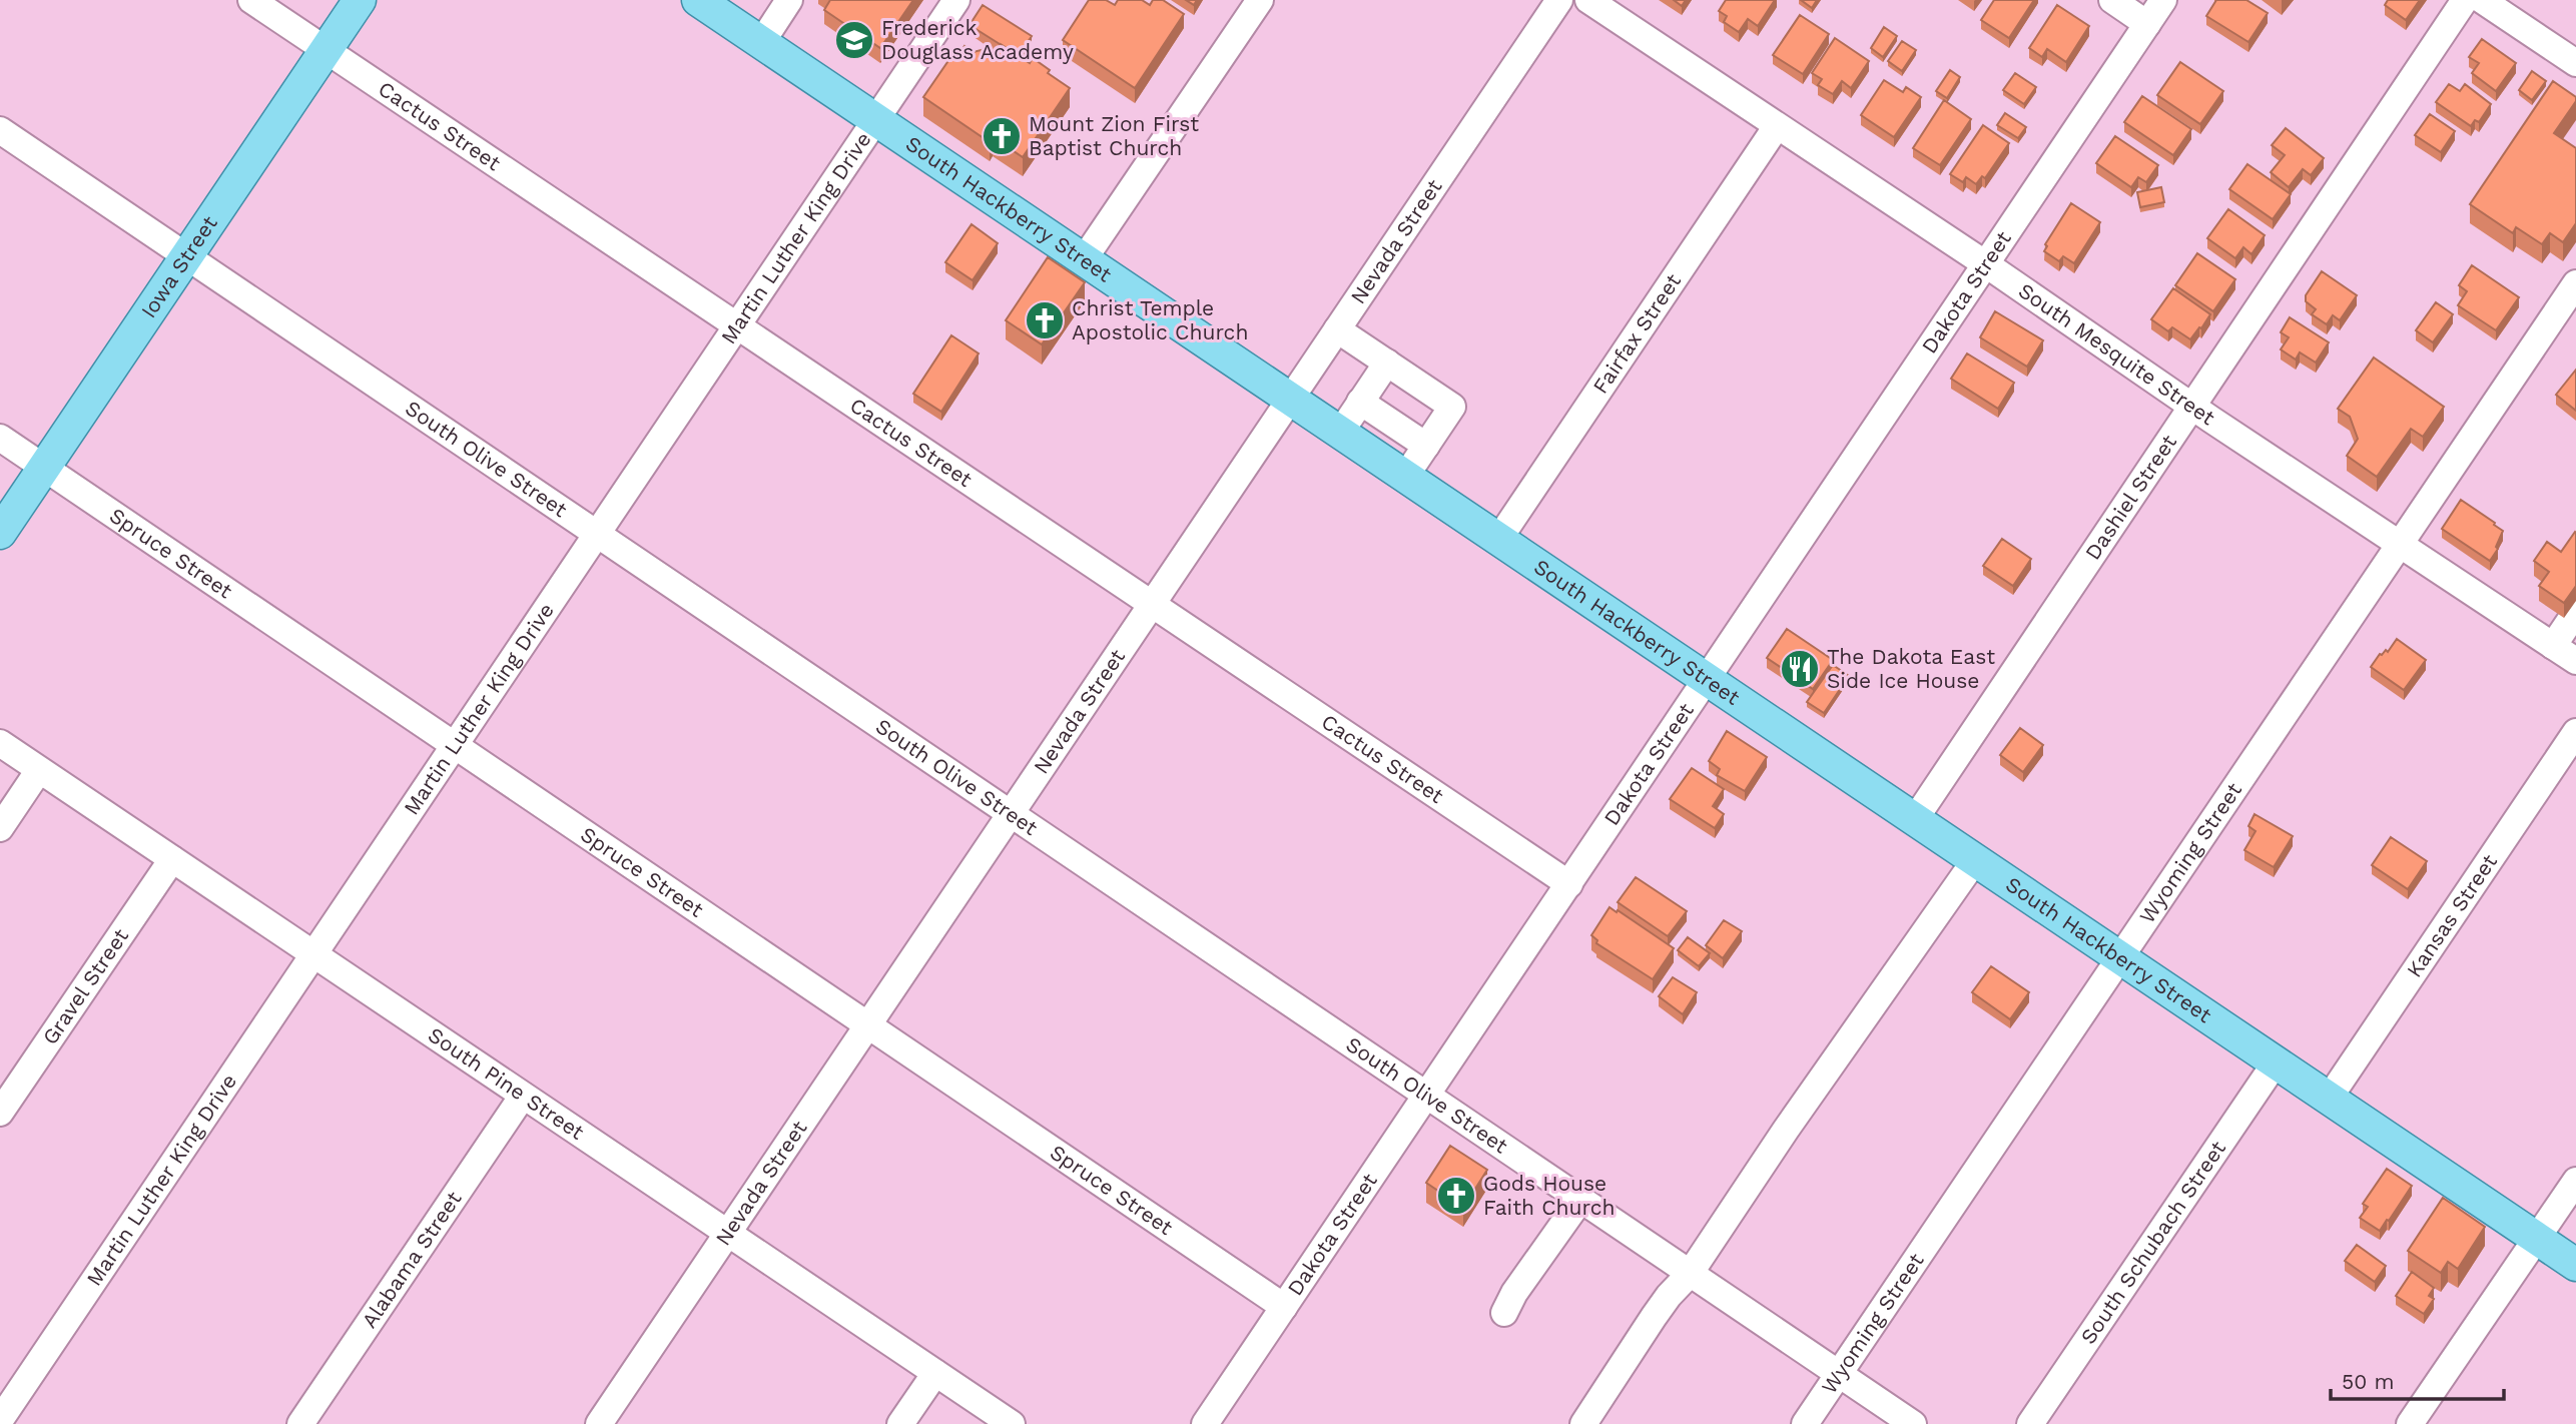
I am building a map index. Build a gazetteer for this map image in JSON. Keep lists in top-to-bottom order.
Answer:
{
  "streets": {
    "main road": ["South Hackberry Street", "Iowa Street"],
    "street": [
      "Cactus Street",
      "Martin Luther King Drive",
      "Nevada Street",
      "Dakota Street",
      "Fairfax Street",
      "South Mesquite Street",
      "South Olive Street",
      "Dashiel Street",
      "Spruce Street",
      "Wyoming Street",
      "Kansas Street",
      "Gravel Street",
      "South Pine Street",
      "South Schubach Street",
      "Alabama Street"
    ]
  },
  "crossings": [
    ["Cactus Street", "Martin Luther King Drive"],
    ["Cactus Street", "Nevada Street"],
    ["Cactus Street", "Iowa Street"],
    ["Cactus Street", "Dakota Street"],
    ["South Hackberry Street", "Martin Luther King Drive"],
    ["South Hackberry Street", "Nevada Street"],
    ["South Hackberry Street", "Dakota Street"],
    ["South Hackberry Street", "Fairfax Street"],
    ["South Hackberry Street", "Dashiel Street"],
    ["South Hackberry Street", "Wyoming Street"],
    ["South Hackberry Street", "Kansas Street"],
    ["South Hackberry Street", "South Schubach Street"],
    ["Martin Luther King Drive", "South Olive Street"],
    ["Martin Luther King Drive", "Spruce Street"],
    ["Martin Luther King Drive", "South Pine Street"],
    ["Nevada Street", "South Olive Street"],
    ["Nevada Street", "Spruce Street"],
    ["Nevada Street", "South Pine Street"],
    ["Iowa Street", "South Olive Street"],
    ["Iowa Street", "Spruce Street"],
    ["Dakota Street", "South Mesquite Street"],
    ["Dakota Street", "South Olive Street"],
    ["Dakota Street", "Spruce Street"],
    ["Fairfax Street", "South Mesquite Street"],
    ["South Mesquite Street", "Dashiel Street"],
    ["South Mesquite Street", "Wyoming Street"],
    ["South Olive Street", "Wyoming Street"],
    ["Gravel Street", "South Pine Street"],
    ["South Pine Street", "Alabama Street"]
  ],
  "places": {
    "school or university": ["Frederick Douglass Academy"],
    "church": ["Mount Zion First Baptist Church", "Christ Temple Apostolic Church", "Gods House Faith Church"],
    "restaurant": ["The Dakota East Side Ice House"]
  },
  "scale_bar": "50 m"
}
